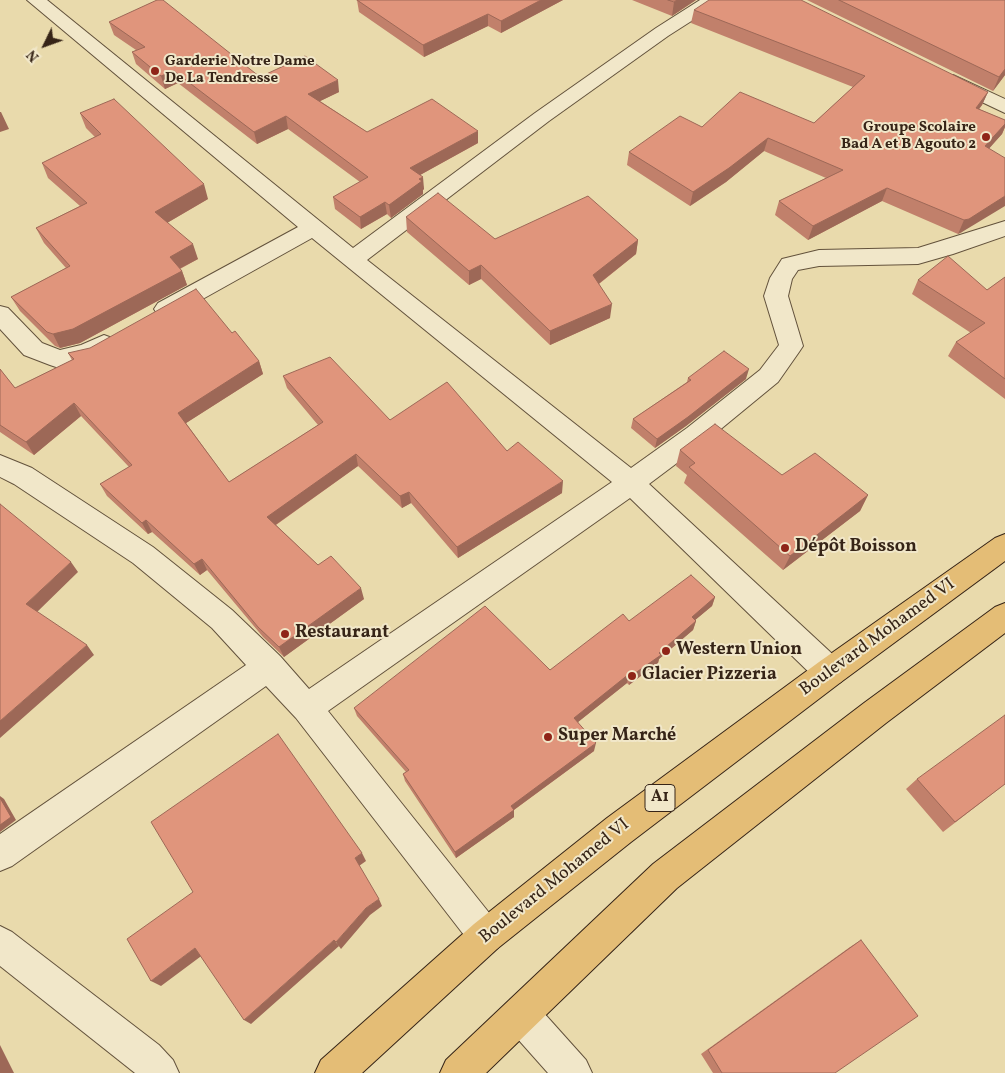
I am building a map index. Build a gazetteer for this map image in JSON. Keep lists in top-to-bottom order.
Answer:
{
  "streets": {
    "main road": ["Boulevard Mohamed VI", "A1"]
  },
  "places": [
    "Garderie Notre Dame De La Tendresse",
    "Groupe Scolaire Bad A et B Agouto 2",
    "Dépôt Boisson",
    "Restaurant",
    "Western Union",
    "Glacier Pizzeria",
    "Super Marché"
  ],
  "north": "bottom left"
}
